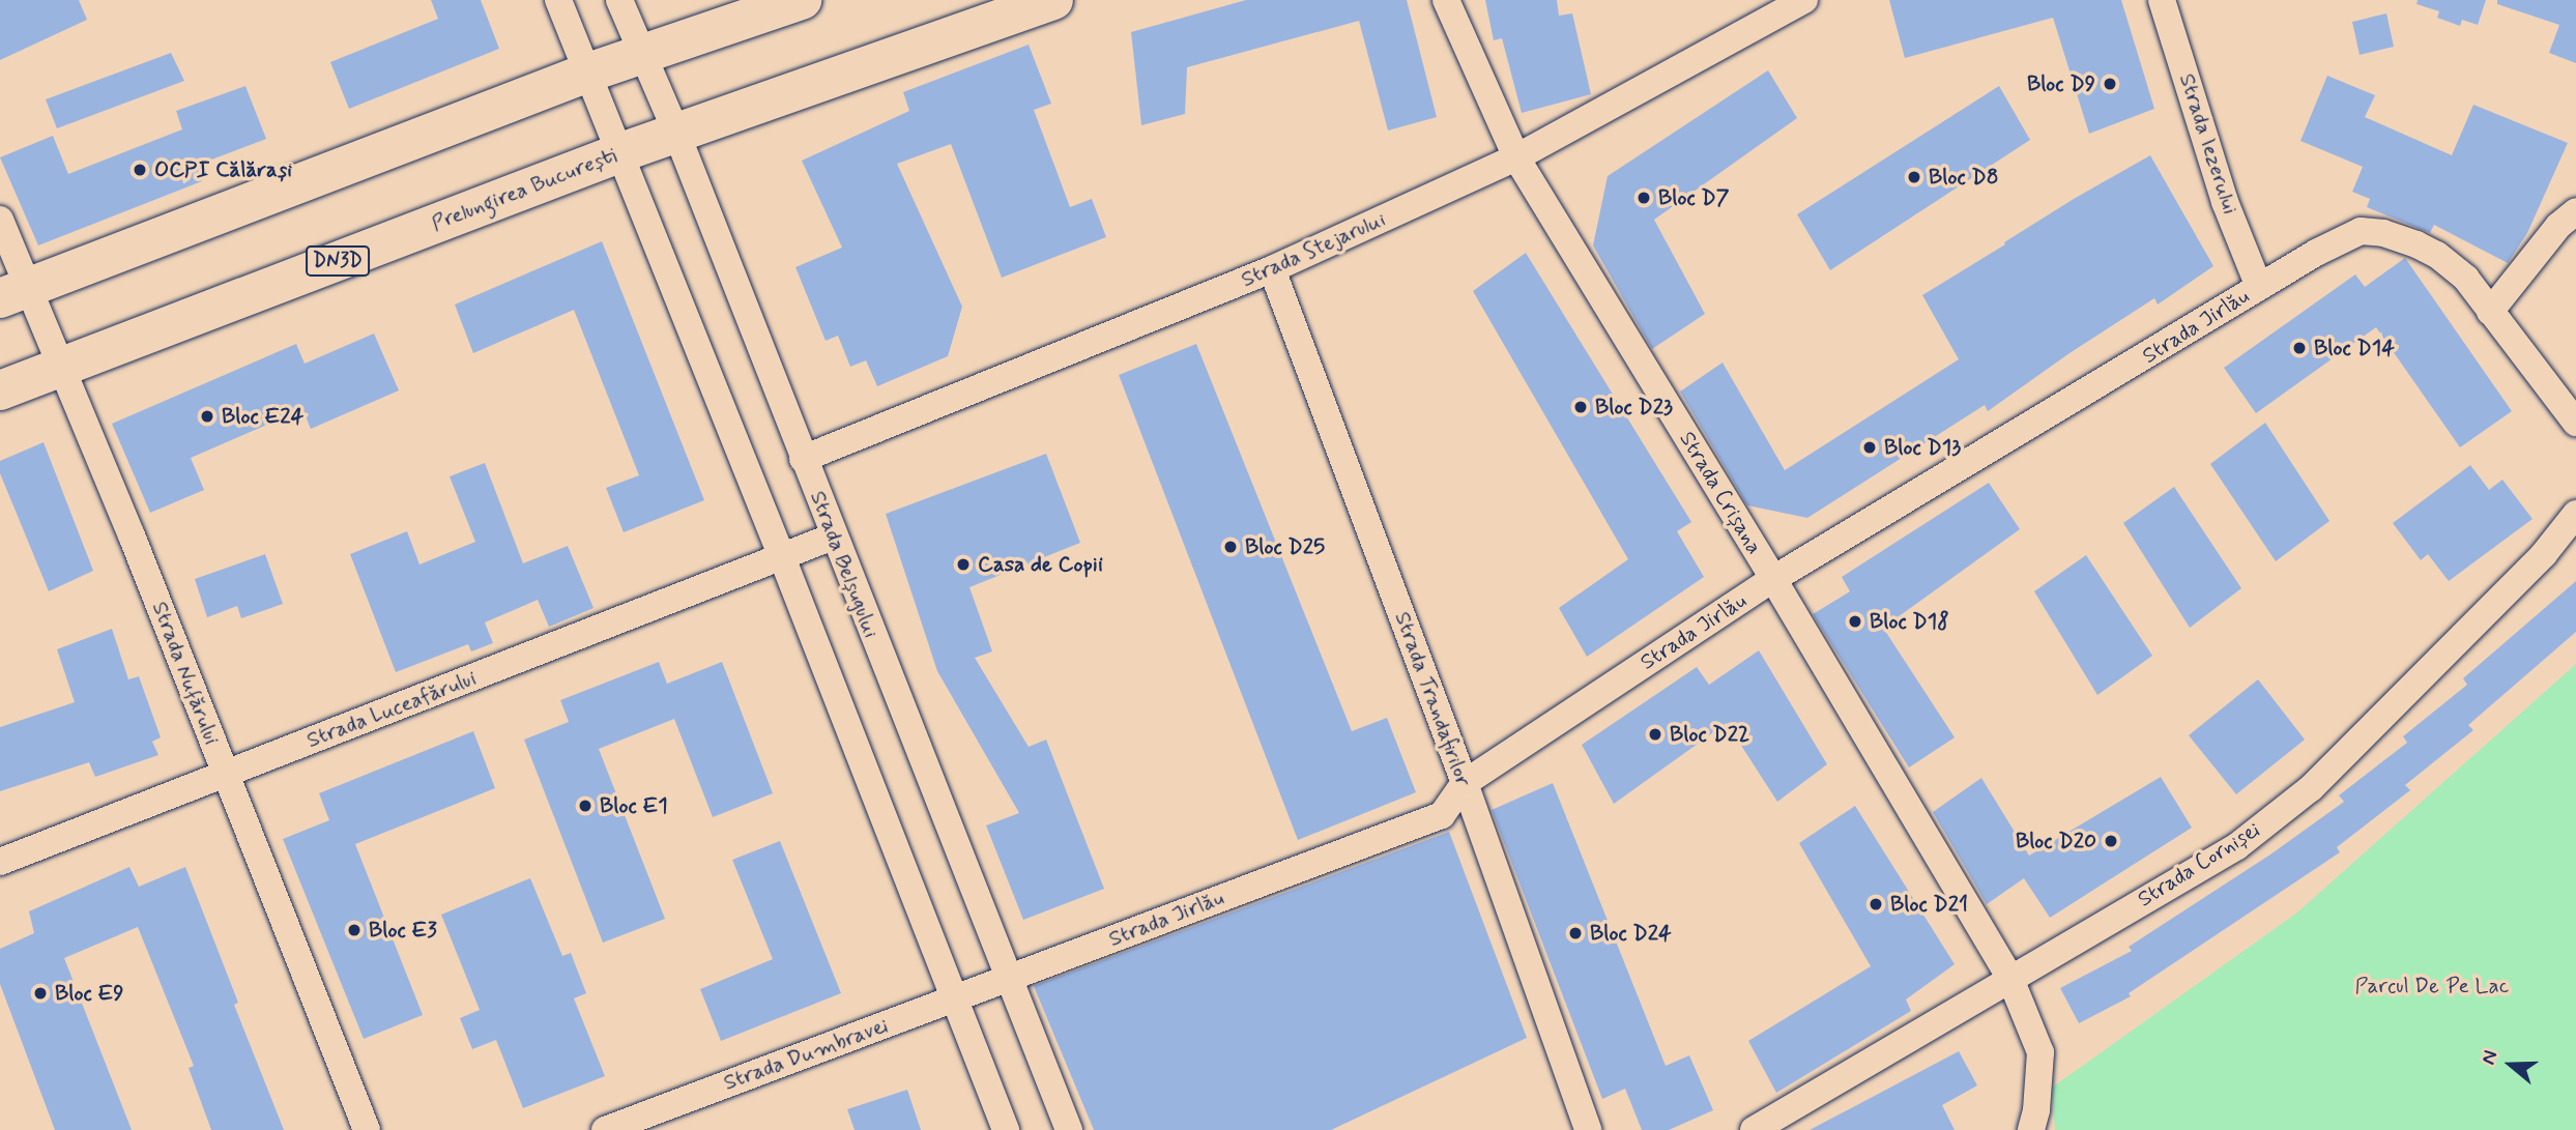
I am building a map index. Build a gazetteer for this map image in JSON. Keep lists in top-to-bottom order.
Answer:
{
  "streets": {
    "main road": ["Prelungirea București", "DN3D"],
    "street": [
      "Strada Iezerului",
      "Strada Stejarului",
      "Strada Jirlău",
      "Strada Crișana",
      "Strada Belșugului",
      "Strada Nufărului",
      "Strada Trandafirilor",
      "Strada Luceafărului",
      "Strada Cornișei",
      "Strada Dumbravei"
    ]
  },
  "crossings": [
    ["Strada Iezerului", "Strada Jirlău"],
    ["Prelungirea București", "Strada Belșugului"],
    ["Prelungirea București", "Strada Nufărului"],
    ["Strada Stejarului", "Strada Crișana"],
    ["Strada Stejarului", "Strada Belșugului"],
    ["Strada Stejarului", "Strada Trandafirilor"],
    ["Strada Jirlău", "Strada Crișana"],
    ["Strada Jirlău", "Strada Belșugului"],
    ["Strada Jirlău", "Strada Trandafirilor"],
    ["Strada Jirlău", "Strada Dumbravei"],
    ["Strada Crișana", "Strada Cornișei"],
    ["Strada Belșugului", "Strada Luceafărului"],
    ["Strada Belșugului", "Strada Dumbravei"],
    ["Strada Nufărului", "Strada Luceafărului"]
  ],
  "parks": ["Parcul De Pe Lac"],
  "places": [
    "Bloc D9",
    "OCPI Călărași",
    "Bloc D8",
    "Bloc D7",
    "Bloc D14",
    "Bloc D23",
    "Bloc E24",
    "Bloc D13",
    "Bloc D25",
    "Casa de Copii",
    "Bloc D18",
    "Bloc D22",
    "Bloc E1",
    "Bloc D20",
    "Bloc D21",
    "Bloc E3",
    "Bloc D24",
    "Bloc E9"
  ],
  "north": "left"
}
